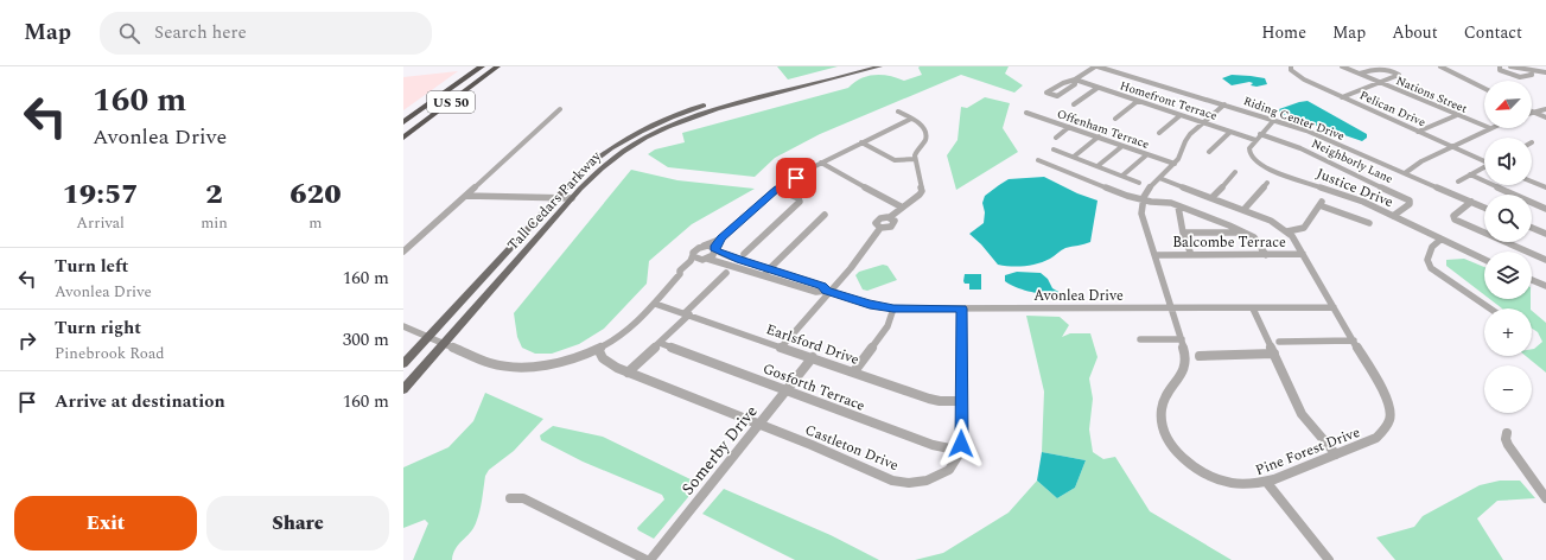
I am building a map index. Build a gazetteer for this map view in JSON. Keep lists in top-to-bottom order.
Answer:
{
  "streets": {
    "highway": ["US 50"],
    "main road": ["Tall Cedars Parkway"],
    "street": [
      "Nations Street",
      "Homefront Terrace",
      "Pelican Drive",
      "Riding Center Drive",
      "Offenham Terrace",
      "Neighborly Lane",
      "Justice Drive",
      "Balcombe Terrace",
      "Avonlea Drive",
      "Earlsford Drive",
      "Gosforth Terrace",
      "Castleton Drive",
      "Somerby Drive",
      "Pine Forest Drive"
    ]
  },
  "crossings": [
    ["Homefront Terrace", "Justice Drive"],
    ["Neighborly Lane", "Justice Drive"],
    ["Balcombe Terrace", "Pine Forest Drive"],
    ["Avonlea Drive", "Pine Forest Drive"],
    ["Earlsford Drive", "Somerby Drive"],
    ["Gosforth Terrace", "Castleton Drive"],
    ["Gosforth Terrace", "Somerby Drive"],
    ["Castleton Drive", "Somerby Drive"]
  ],
  "north": "bottom left",
  "page": {
    "header": "Map",
    "search": "Search here",
    "nav": [
      "Home",
      "Map",
      "About",
      "Contact"
    ],
    "turn": ["160 m", "Avonlea Drive"],
    "map_buttons": ["+", "−"],
    "eta": [
      "19:57",
      "Arrival",
      "2",
      "min",
      "620",
      "m"
    ],
    "list": [
      {
        "name": "Turn left",
        "note": "Avonlea Drive",
        "value": "160 m"
      },
      {
        "name": "Turn right",
        "note": "Pinebrook Road",
        "value": "300 m"
      },
      {
        "name": "Arrive at destination",
        "value": "160 m"
      }
    ],
    "buttons": ["Exit", "Share"]
  }
}
